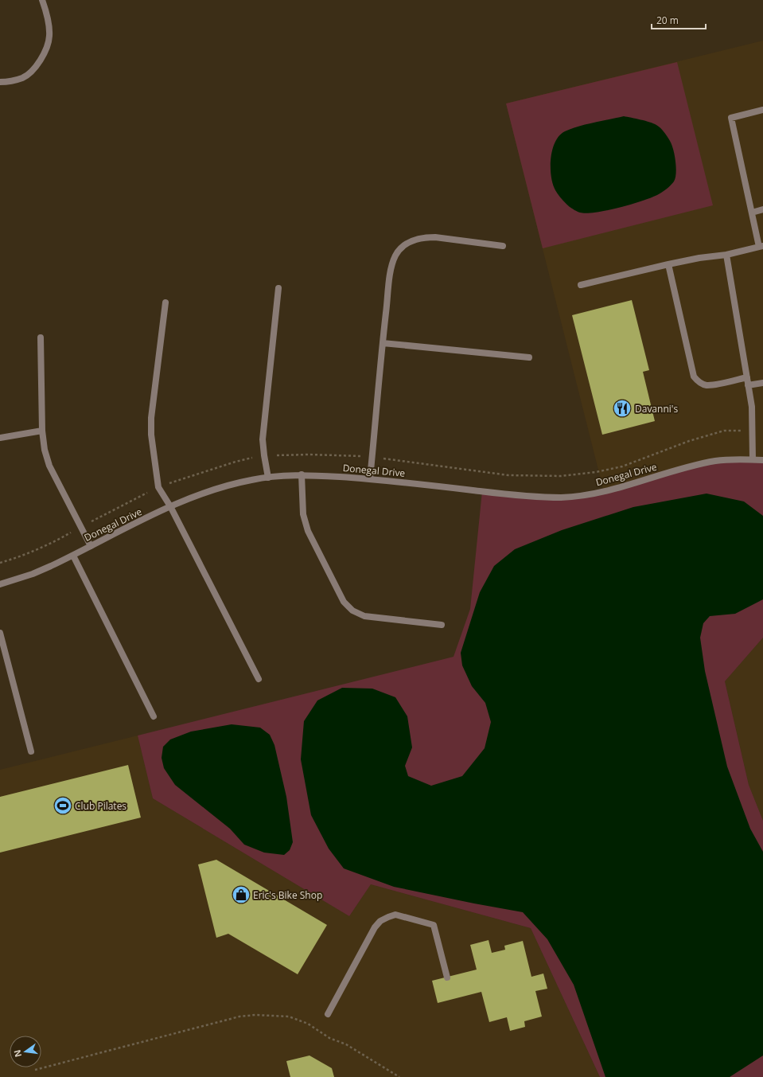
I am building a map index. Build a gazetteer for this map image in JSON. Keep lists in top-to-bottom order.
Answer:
{
  "streets": {
    "street": ["Donegal Drive"]
  },
  "places": {
    "restaurant": ["Davanni's"],
    "sports": ["Club Pilates"],
    "shop": ["Eric's Bike Shop"]
  },
  "scale_bar": "20 m",
  "north": "left"
}
